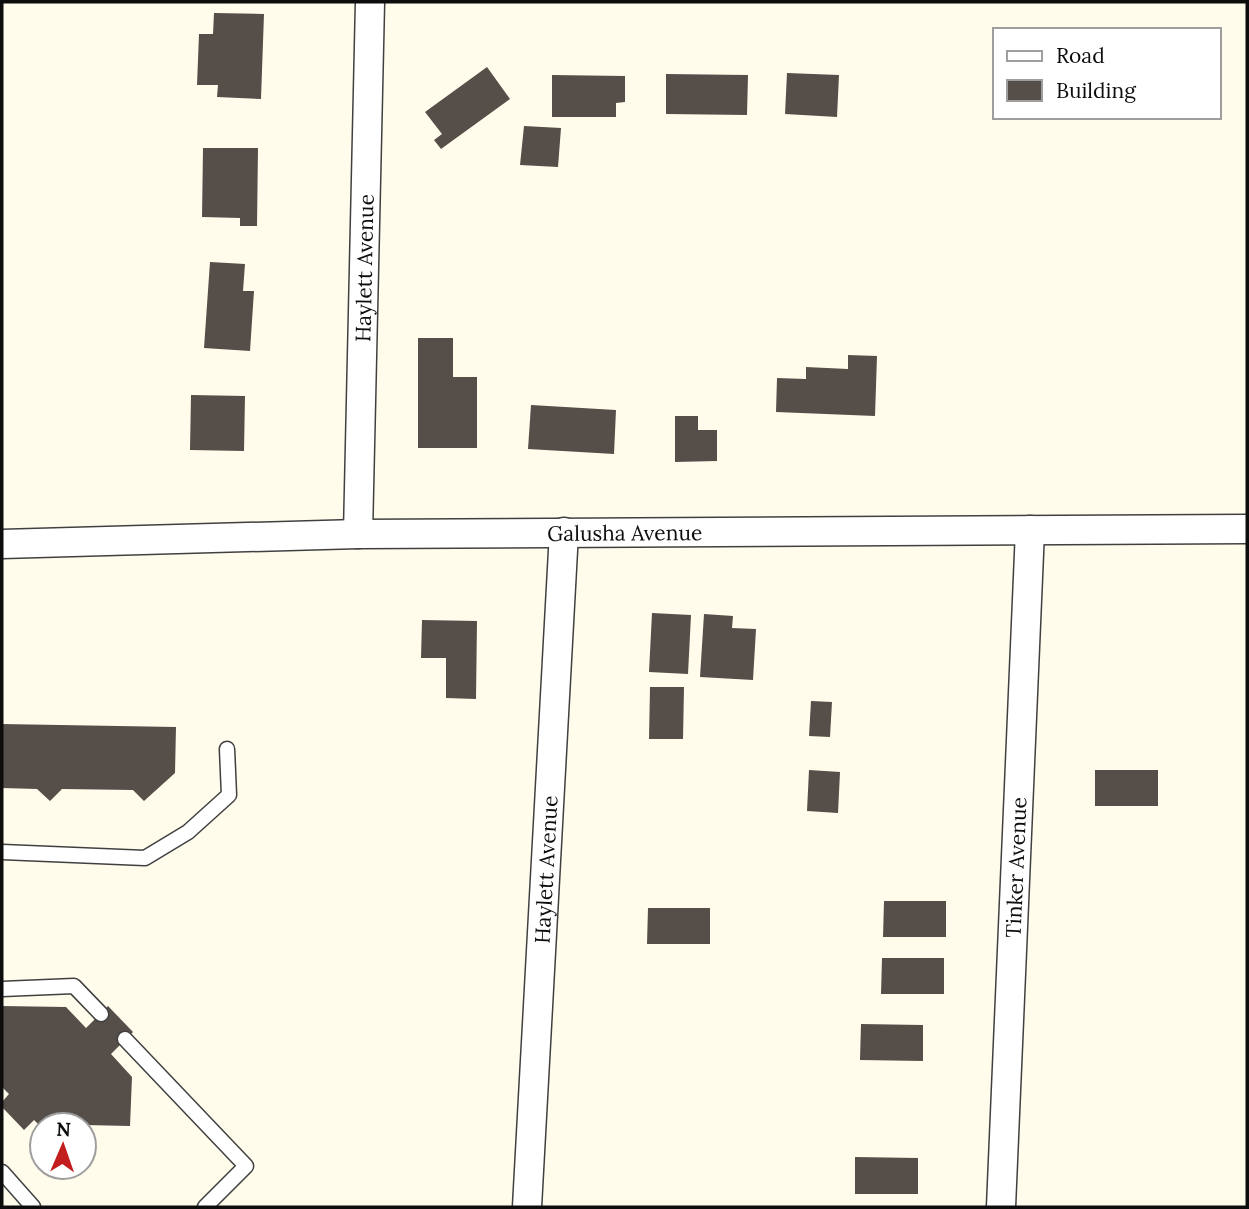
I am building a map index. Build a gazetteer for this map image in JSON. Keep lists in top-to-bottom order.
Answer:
{
  "streets": {
    "street": ["Haylett Avenue", "Galusha Avenue", "Tinker Avenue"]
  },
  "crossings": [
    ["Haylett Avenue", "Galusha Avenue"],
    ["Galusha Avenue", "Tinker Avenue"]
  ],
  "legend": ["Road", "Building"],
  "north": "top"
}
